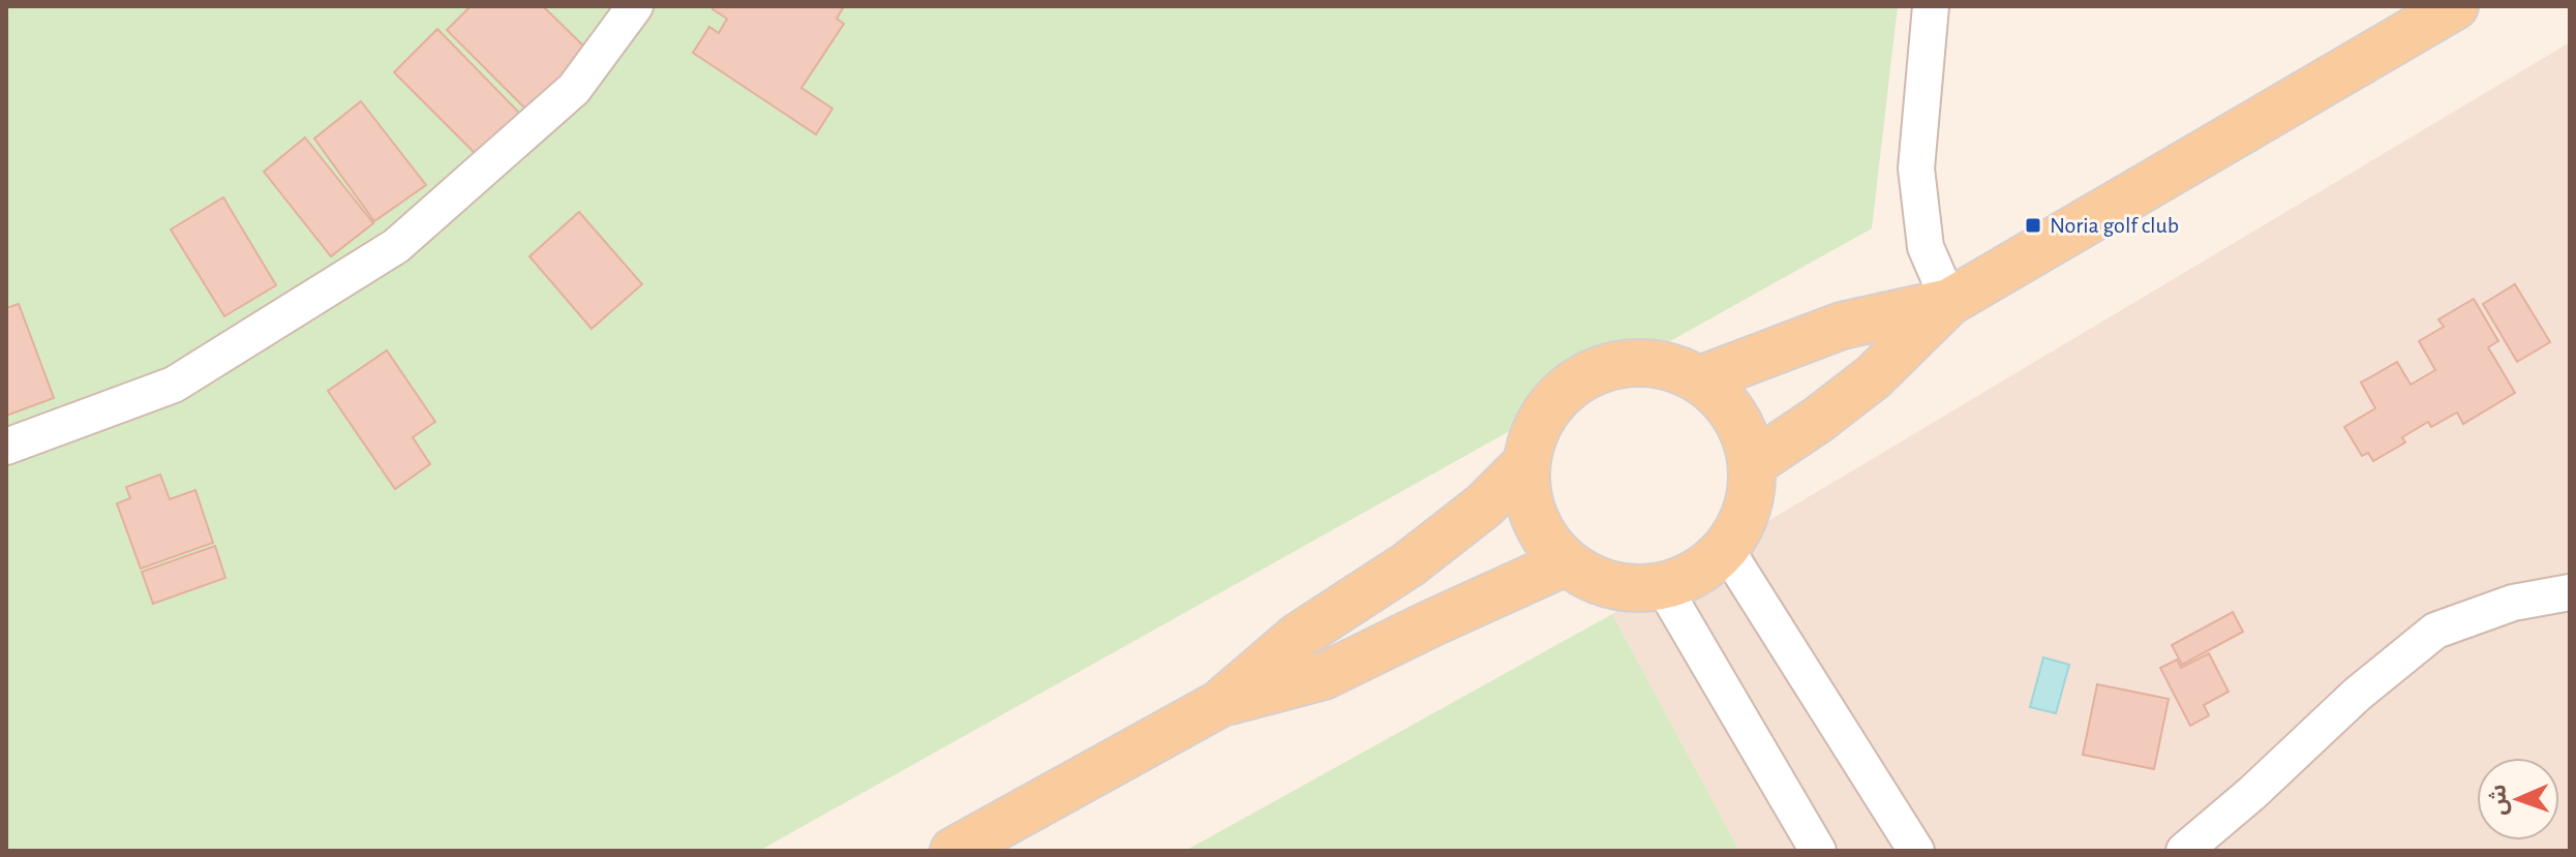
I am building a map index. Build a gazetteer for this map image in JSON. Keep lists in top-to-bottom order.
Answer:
{
  "places": {
    "transit": ["Noria golf club"]
  },
  "north": "left"
}
